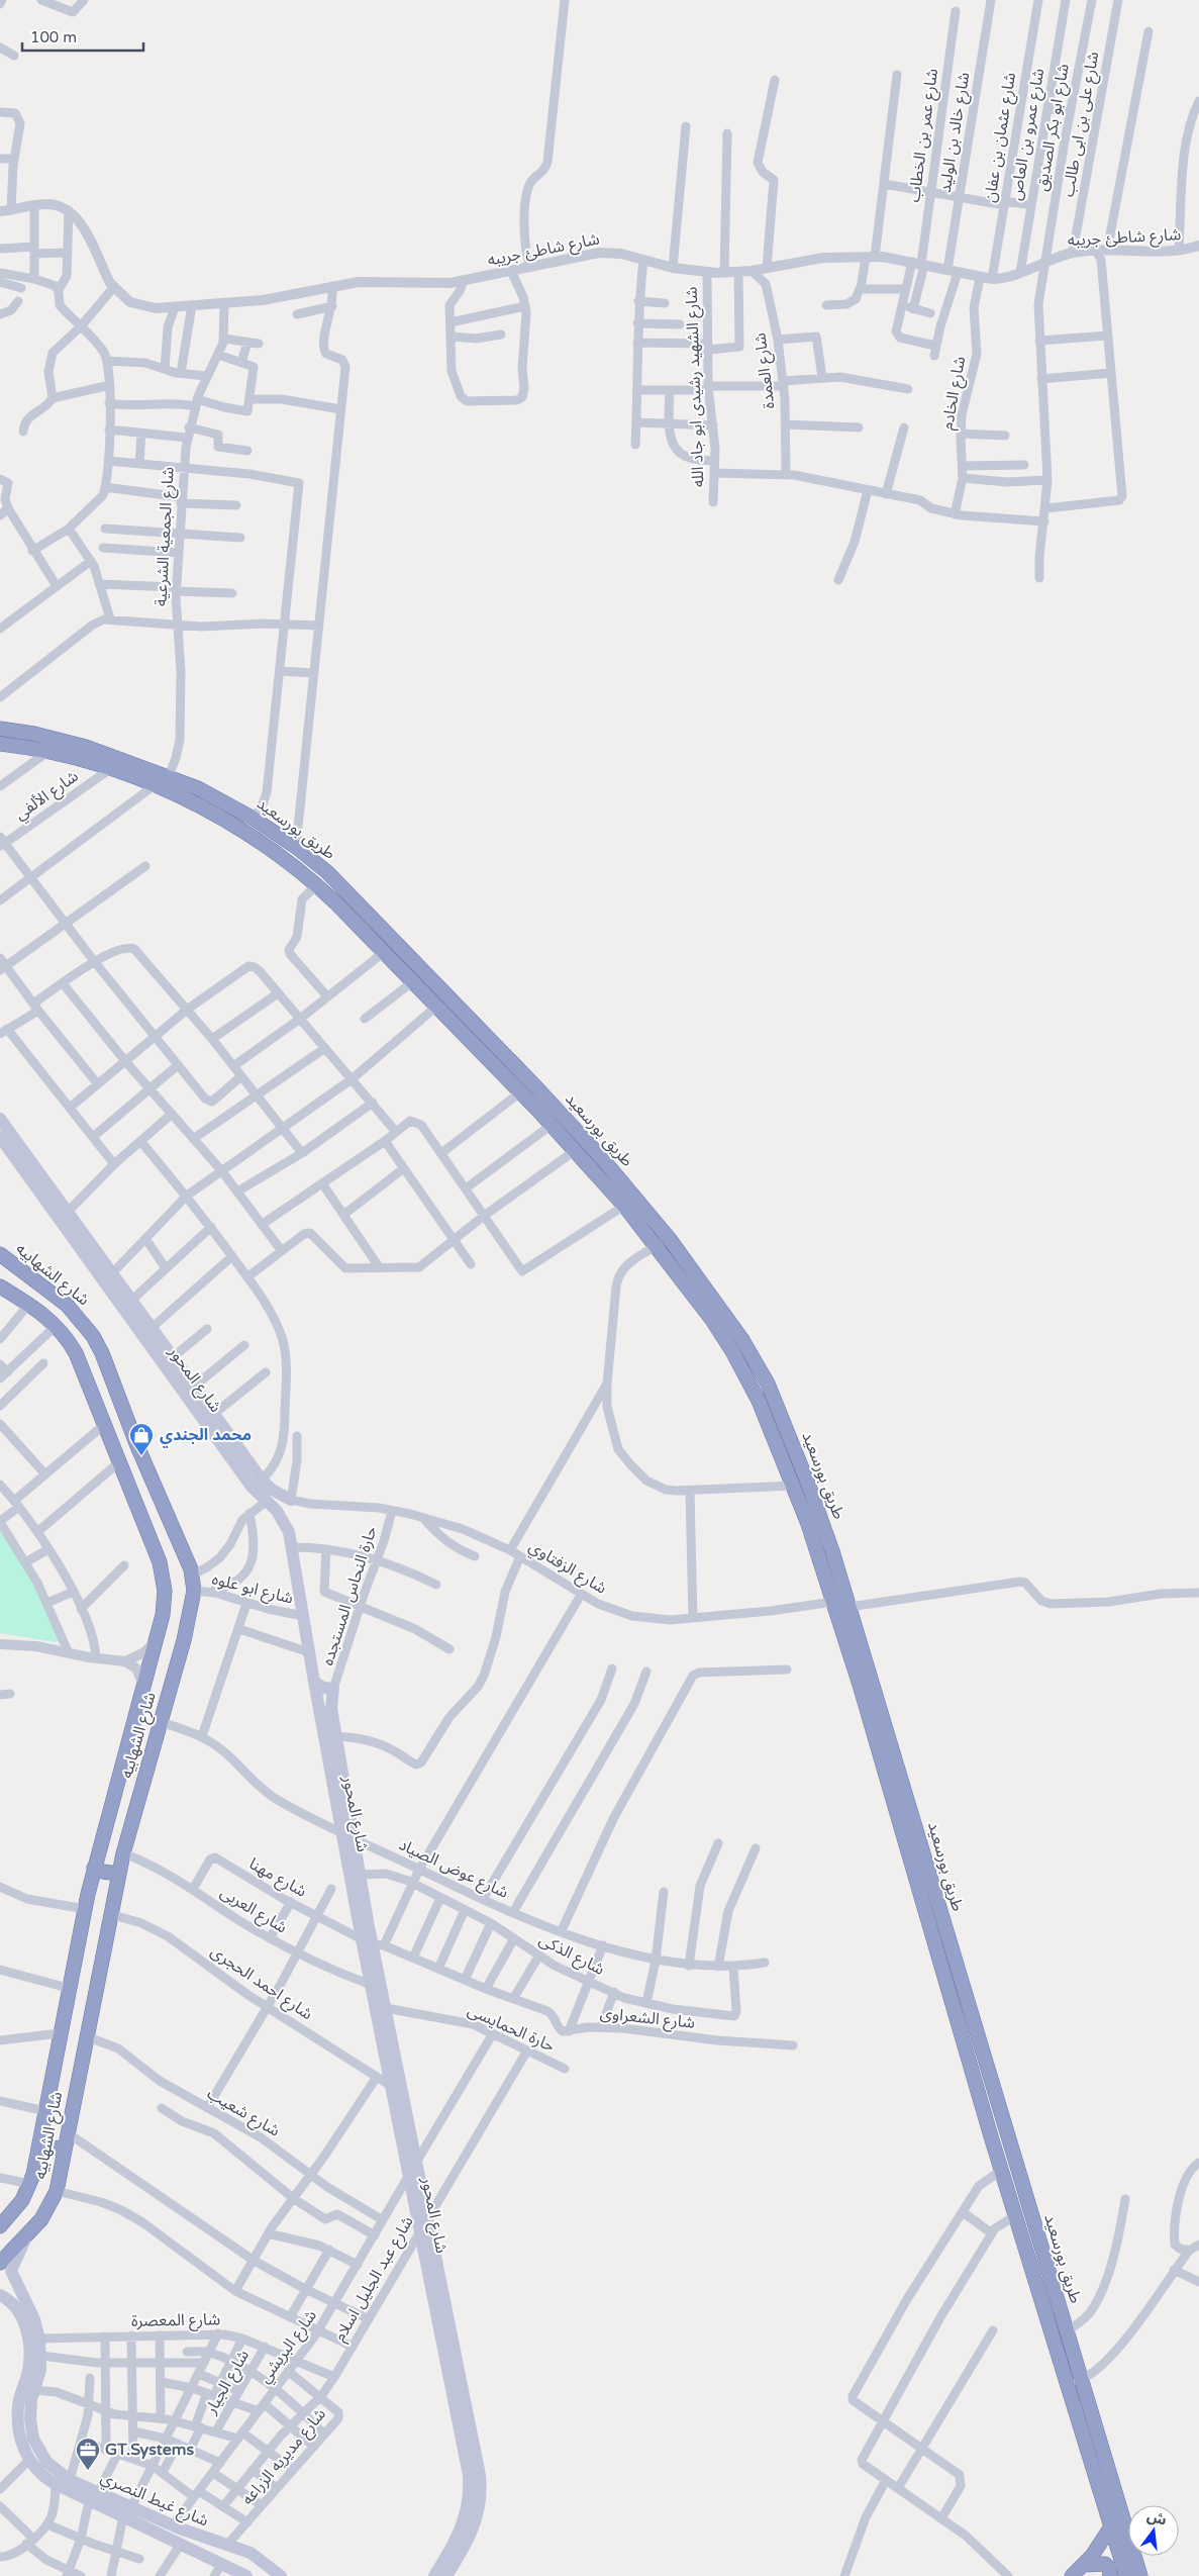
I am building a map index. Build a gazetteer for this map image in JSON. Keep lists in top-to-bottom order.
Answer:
{
  "streets": {
    "highway": ["طريق بورسعيد", "شارع الشهابيه"],
    "main road": ["شارع المحور", "شارع غيط النصري"],
    "street": [
      "شارع على بن ابى طالب",
      "شارع ابو بكر الصديق",
      "شارع خالد بن الوليد",
      "شارع عمرو بن العاص",
      "شارع عمر بن الخطاب",
      "شارع عثمان بن عفان",
      "شارع شاطئ جريبه",
      "شارع العمدة",
      "شارع الشهيد رشيدى ابو جاد الله",
      "شارع الخادم",
      "شارع الجمعية الشرعية",
      "شارع الألفي",
      "شارع الزفتاوي",
      "شارع ابو علوه",
      "حارة النحاس المستجده",
      "شارع عوض الصياد",
      "شارع مهنا",
      "شارع العربى",
      "شارع الذكى",
      "شارع احمد الحجرى",
      "شارع الشعراوى",
      "حارة الحمايسى",
      "شارع شعيب",
      "شارع عبد الجليل اسلام",
      "شارع المعصرة",
      "شارع البريشي",
      "شارع الجيار",
      "شارع مديريه الزراعه"
    ]
  },
  "crossings": [
    ["شارع على بن ابى طالب", "شارع شاطئ جريبه"],
    ["شارع ابو بكر الصديق", "شارع شاطئ جريبه"],
    ["شارع خالد بن الوليد", "شارع شاطئ جريبه"],
    ["شارع عمرو بن العاص", "شارع شاطئ جريبه"],
    ["شارع عمر بن الخطاب", "شارع شاطئ جريبه"],
    ["شارع عثمان بن عفان", "شارع شاطئ جريبه"],
    ["شارع شاطئ جريبه", "شارع العمدة"],
    ["شارع شاطئ جريبه", "شارع الشهيد رشيدى ابو جاد الله"],
    ["شارع شاطئ جريبه", "شارع الخادم"],
    ["شارع شاطئ جريبه", "شارع الجمعية الشرعية"],
    ["شارع الجمعية الشرعية", "طريق بورسعيد"],
    ["شارع الألفي", "طريق بورسعيد"],
    ["طريق بورسعيد", "شارع الزفتاوي"],
    ["شارع الشهابيه", "شارع ابو علوه"],
    ["شارع الشهابيه", "شارع عوض الصياد"],
    ["شارع الشهابيه", "شارع العربى"],
    ["شارع الشهابيه", "شارع احمد الحجرى"],
    ["شارع الشهابيه", "شارع شعيب"],
    ["شارع الشهابيه", "شارع غيط النصري"],
    ["شارع المحور", "شارع الزفتاوي"],
    ["شارع المحور", "شارع ابو علوه"],
    ["شارع المحور", "حارة النحاس المستجده"],
    ["شارع المحور", "شارع عوض الصياد"],
    ["شارع المحور", "شارع مهنا"],
    ["شارع المحور", "شارع العربى"],
    ["شارع المحور", "شارع الذكى"],
    ["شارع المحور", "شارع احمد الحجرى"],
    ["شارع المحور", "حارة الحمايسى"],
    ["شارع المحور", "شارع عبد الجليل اسلام"],
    ["شارع المحور", "شارع البريشي"],
    ["شارع الزفتاوي", "حارة النحاس المستجده"],
    ["شارع عوض الصياد", "شارع الذكى"],
    ["شارع مهنا", "شارع العربى"],
    ["حارة الحمايسى", "شارع عبد الجليل اسلام"],
    ["شارع شعيب", "شارع البريشي"],
    ["شارع عبد الجليل اسلام", "شارع المعصرة"],
    ["شارع عبد الجليل اسلام", "شارع مديريه الزراعه"],
    ["شارع المعصرة", "شارع البريشي"],
    ["شارع المعصرة", "شارع الجيار"],
    ["شارع المعصرة", "شارع غيط النصري"],
    ["شارع البريشي", "شارع مديريه الزراعه"],
    ["شارع البريشي", "شارع غيط النصري"],
    ["شارع مديريه الزراعه", "شارع غيط النصري"]
  ],
  "places": {
    "shop": ["محمد الجندي"],
    "office": ["GT.Systems"]
  },
  "scale_bar": "100 m",
  "north": "top"
}
